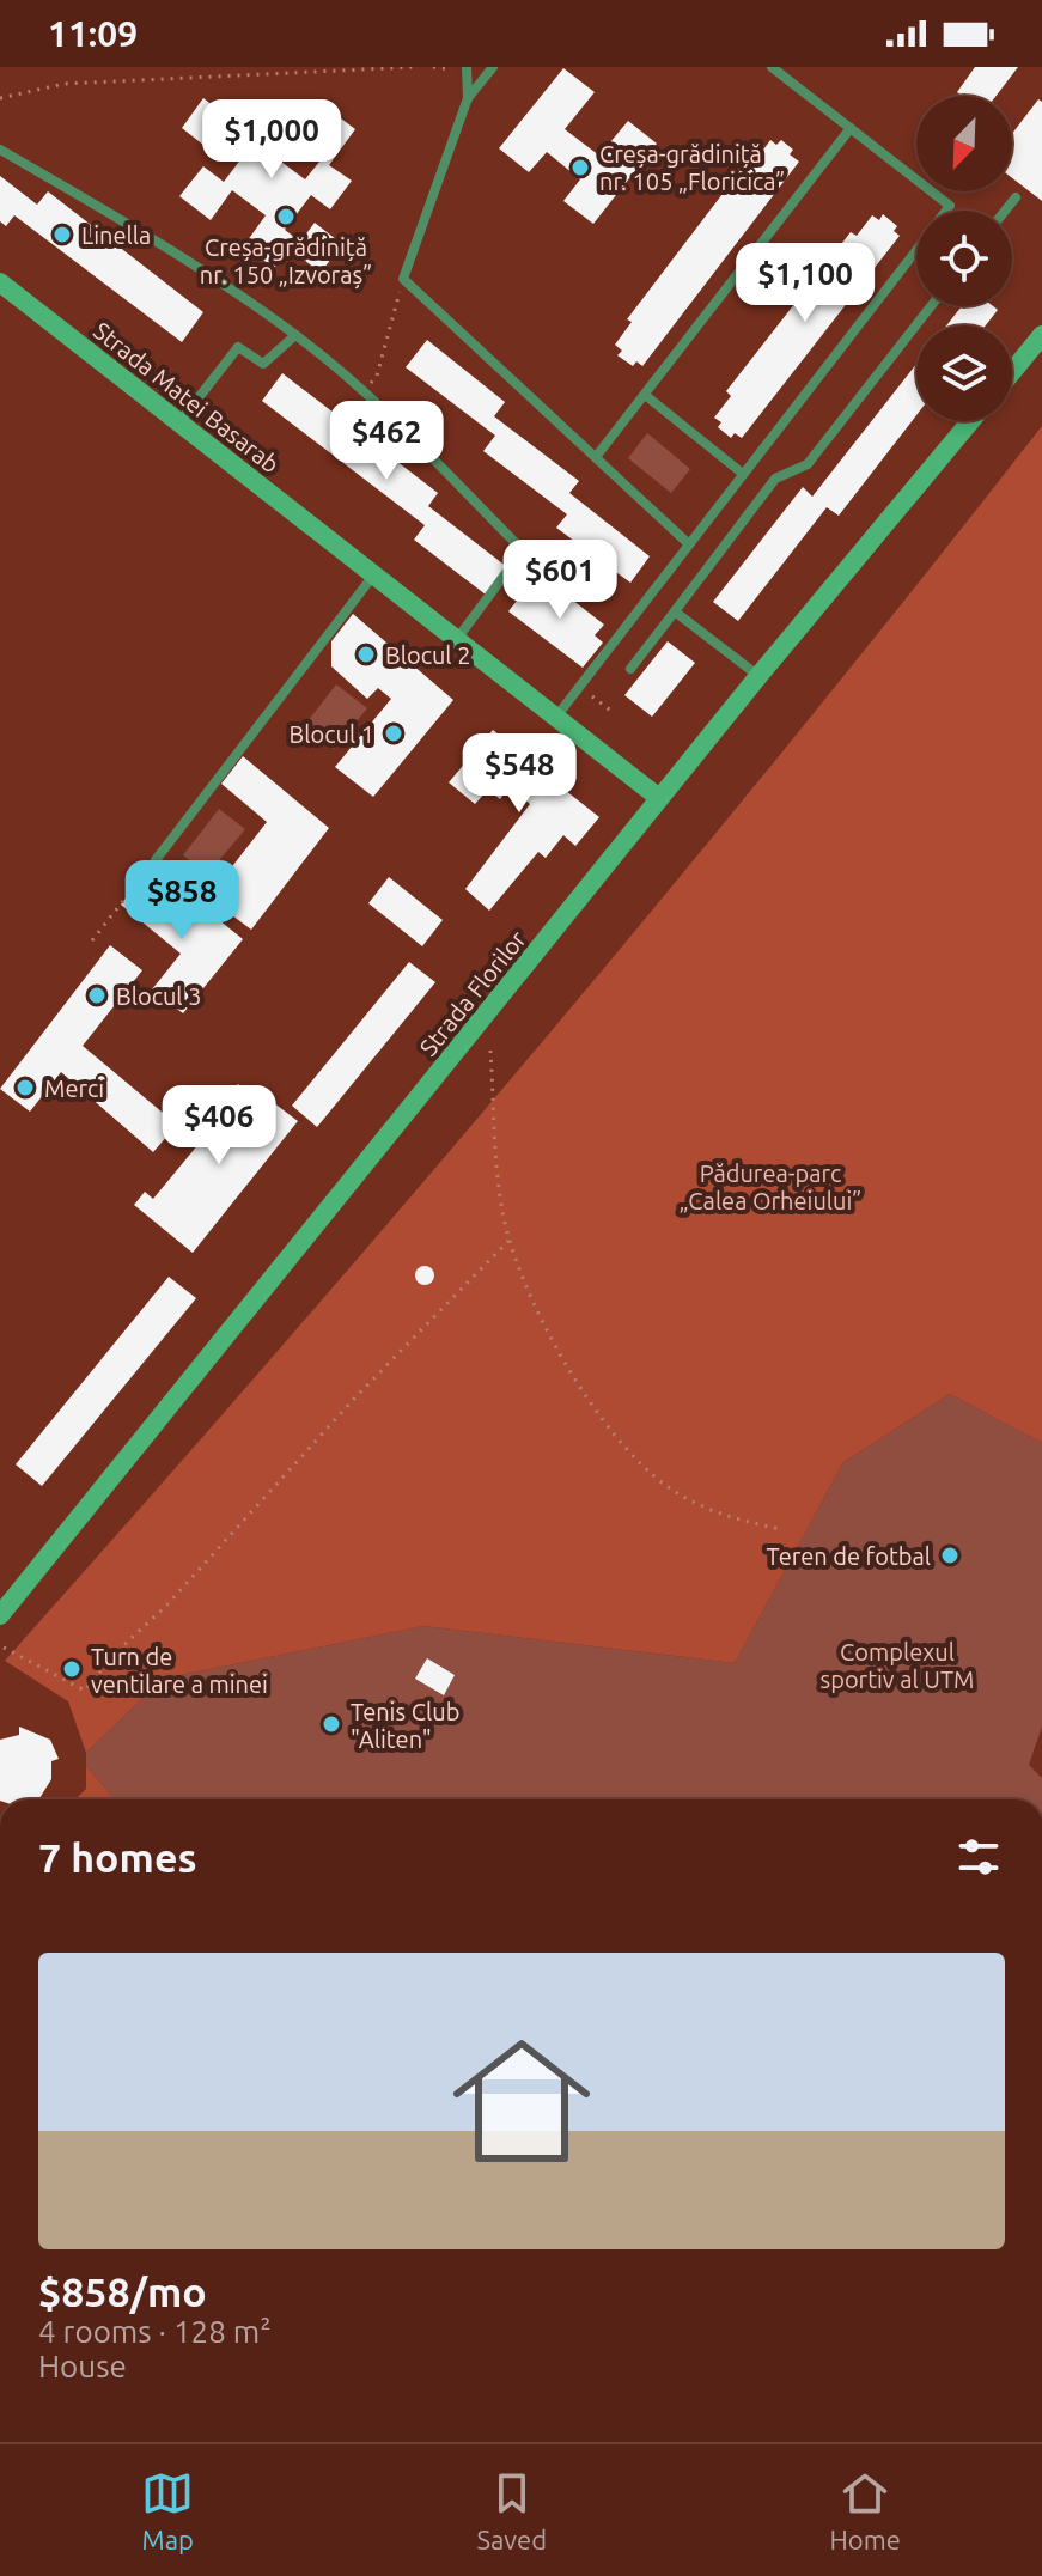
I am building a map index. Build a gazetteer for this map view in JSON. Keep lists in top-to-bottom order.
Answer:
{
  "streets": {
    "main road": ["Strada Matei Basarab", "Strada Florilor"]
  },
  "crossings": [
    ["Strada Matei Basarab", "Strada Florilor"]
  ],
  "parks": ["Pădurea-parc „Calea Orheiului”", "Complexul sportiv al UTM"],
  "places": [
    "Creșa-grădiniță nr. 105 „Floricica”",
    "Creșa-grădiniță nr. 150 „Izvoraș”",
    "Linella",
    "Blocul 2",
    "Blocul 1",
    "Blocul 3",
    "Merci",
    "Teren de fotbal",
    "Turn de ventilare a minei",
    "Tenis Club \"Aliten\""
  ],
  "north": "bottom left",
  "page": {
    "status": "11:09",
    "price": [
      "$1,000",
      "$1,100",
      "$462",
      "$601",
      "$548",
      "$858",
      "$406"
    ],
    "heading": "7 homes",
    "list": [
      {
        "name": "$858/mo",
        "note": "4 rooms · 128 m² · House"
      }
    ],
    "tabs": ["Map", "Saved", "Home"]
  }
}
